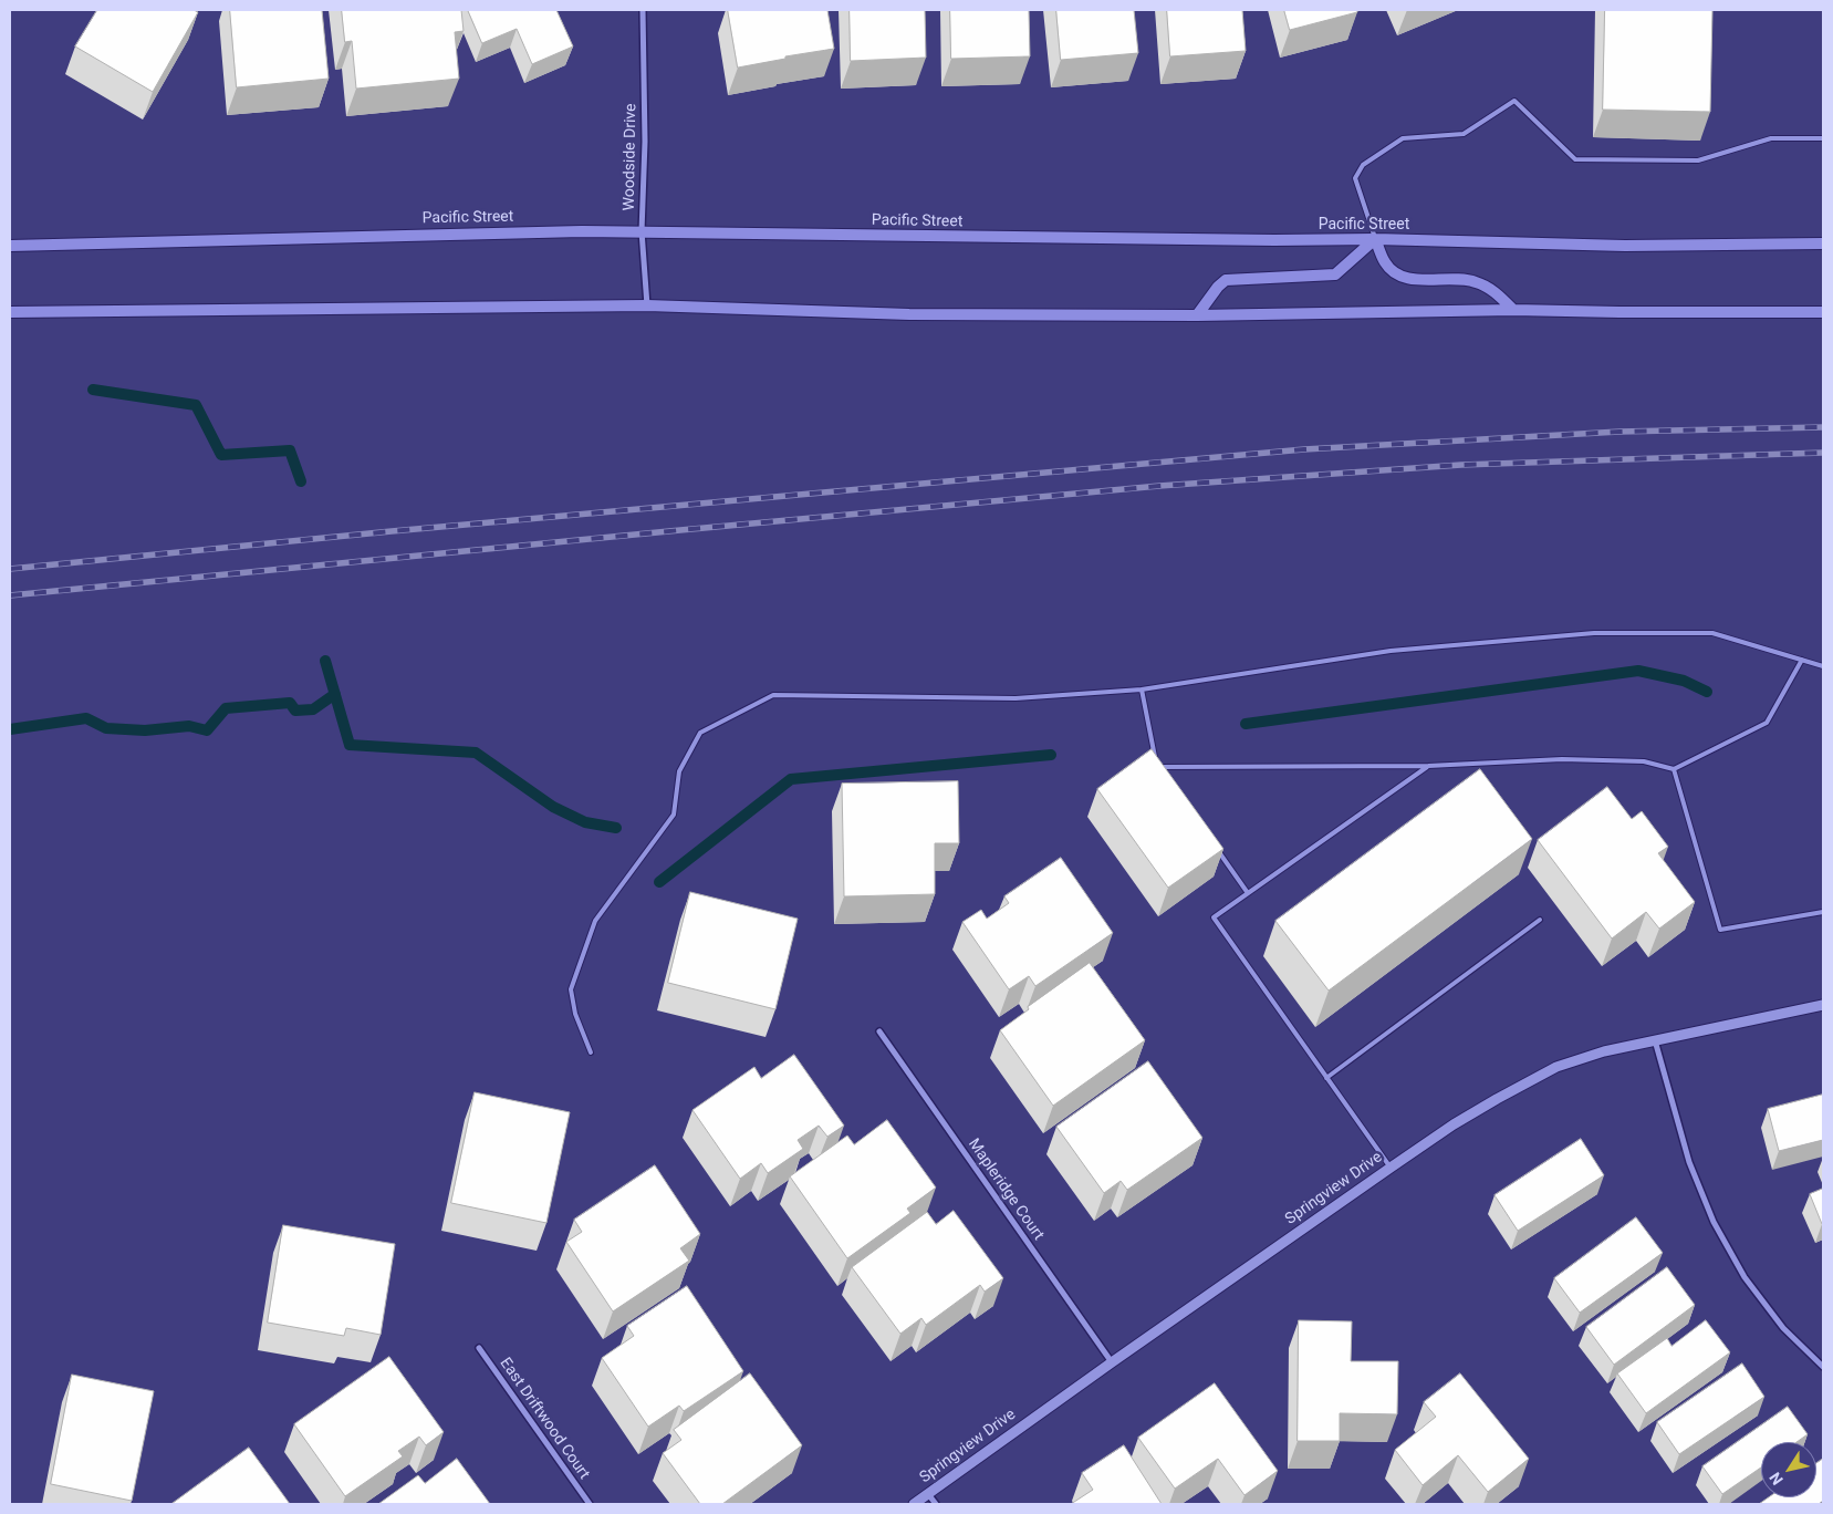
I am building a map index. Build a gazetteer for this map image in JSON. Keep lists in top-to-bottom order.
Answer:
{
  "streets": {
    "main road": ["Pacific Street"],
    "street": [
      "Woodside Drive",
      "Springview Drive",
      "Mapleridge Court",
      "East Driftwood Court"
    ]
  },
  "crossings": [
    ["Woodside Drive", "Pacific Street"],
    ["Springview Drive", "Mapleridge Court"]
  ],
  "north": "bottom left"
}
